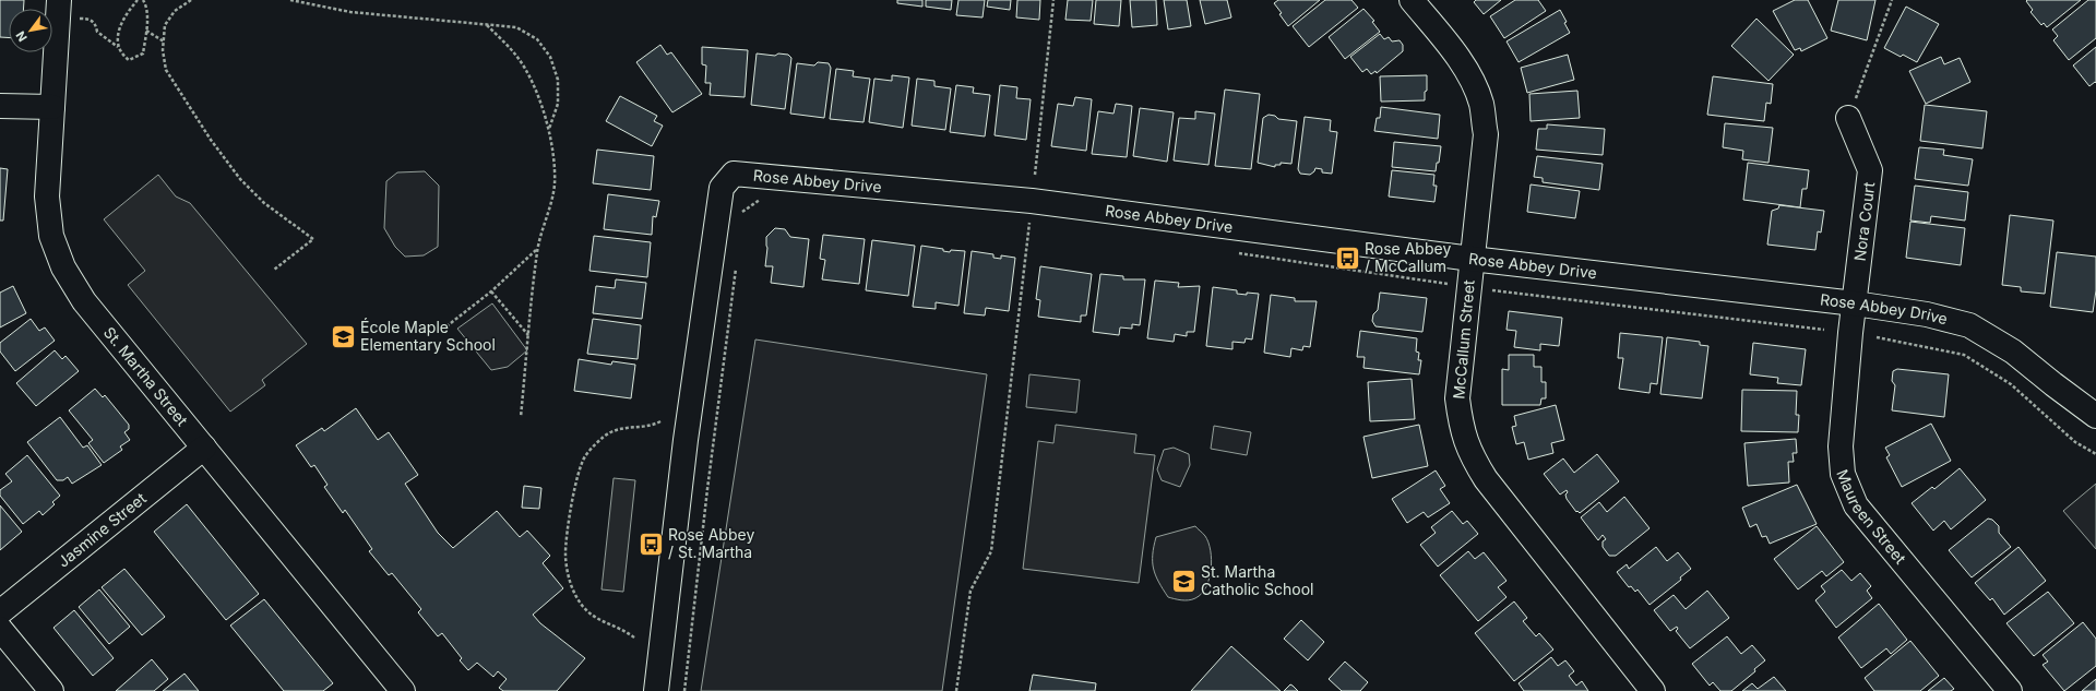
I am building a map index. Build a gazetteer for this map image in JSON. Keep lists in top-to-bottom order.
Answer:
{
  "streets": {
    "street": [
      "Rose Abbey Drive",
      "Nora Court",
      "McCallum Street",
      "St. Martha Street",
      "Maureen Street",
      "Jasmine Street"
    ]
  },
  "crossings": [
    ["Rose Abbey Drive", "Nora Court"],
    ["Rose Abbey Drive", "McCallum Street"],
    ["Rose Abbey Drive", "Maureen Street"],
    ["Nora Court", "Maureen Street"],
    ["St. Martha Street", "Jasmine Street"]
  ],
  "places": {
    "bus stop": ["Rose Abbey / McCallum", "Rose Abbey / St. Martha"],
    "school or university": ["École Maple Elementary School", "St. Martha Catholic School"]
  },
  "north": "bottom left"
}
